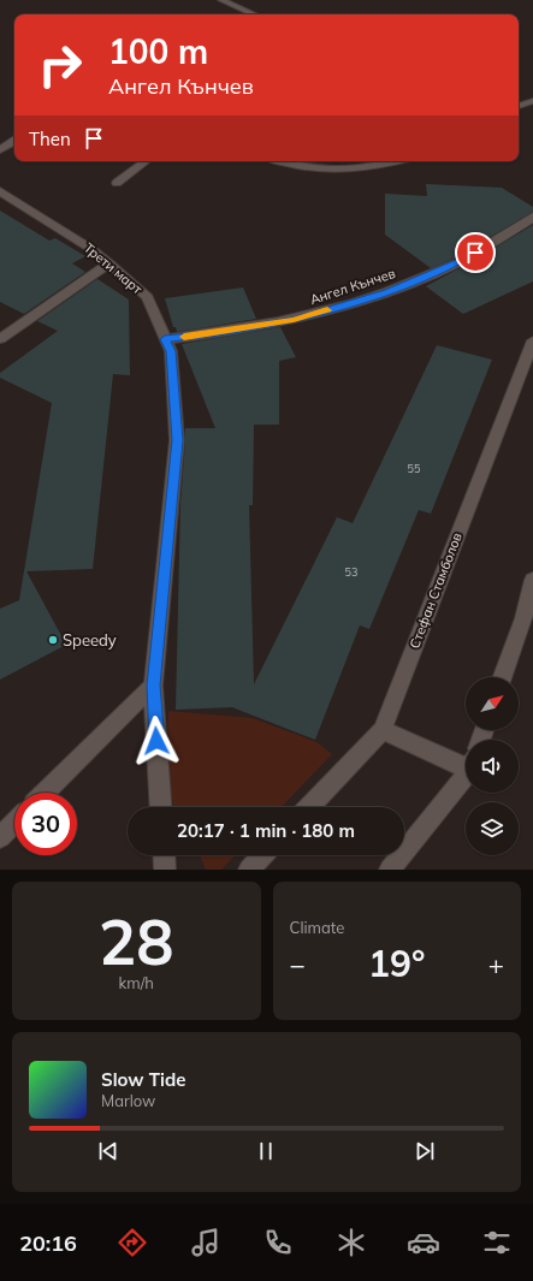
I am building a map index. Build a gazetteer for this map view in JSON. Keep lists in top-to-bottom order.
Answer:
{
  "streets": {
    "street": ["Трети март", "Ангел Кънчев", "Стефан Стамболов"]
  },
  "crossings": [
    ["Трети март", "Ангел Кънчев"]
  ],
  "places": ["Speedy"],
  "house_numbers": ["55", "53"],
  "north": "top right",
  "page": {
    "turn": ["100 m", "Ангел Кънчев"],
    "then": "Then",
    "limit": "30",
    "trip": "20:17 · 1 min · 180 m",
    "tile": [
      ["28", "km/h"],
      "Climate"
    ],
    "heat": ["−", "19°", "+"],
    "song": ["Slow Tide", "Marlow"],
    "tabs": "20:16"
  }
}
